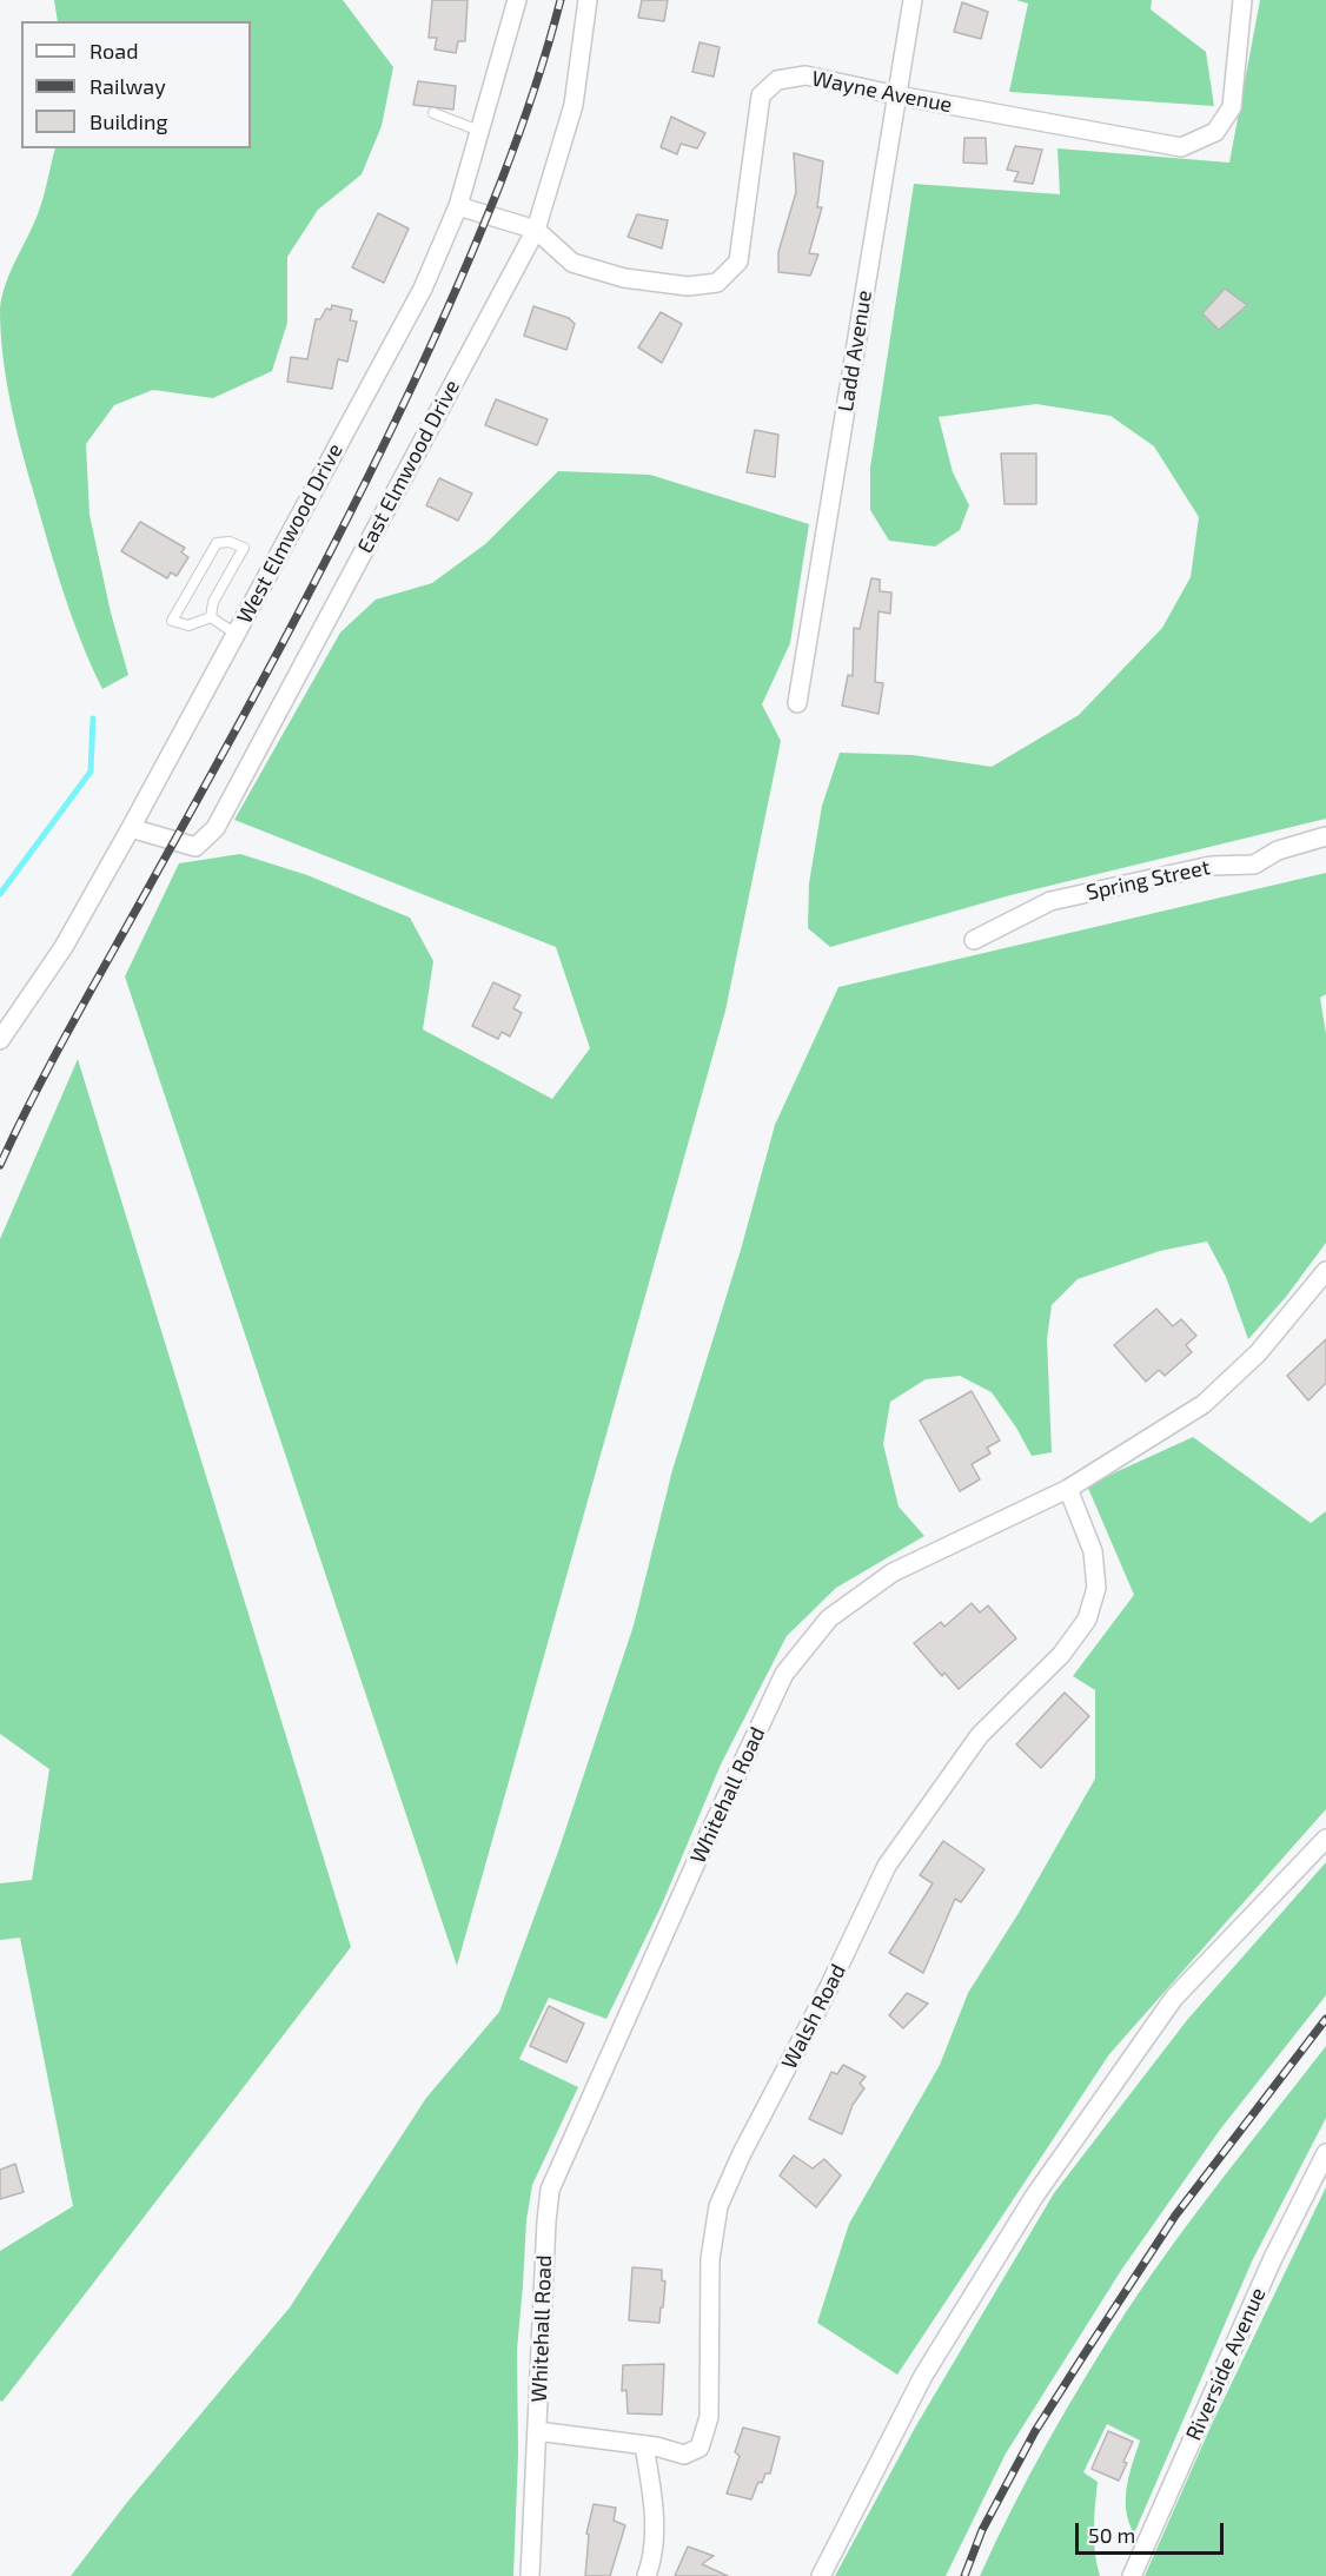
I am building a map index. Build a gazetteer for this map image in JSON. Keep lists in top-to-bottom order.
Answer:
{
  "streets": {
    "street": [
      "Wayne Avenue",
      "Ladd Avenue",
      "East Elmwood Drive",
      "West Elmwood Drive",
      "Spring Street",
      "Whitehall Road",
      "Walsh Road",
      "Riverside Avenue"
    ]
  },
  "crossings": [
    ["Wayne Avenue", "Ladd Avenue"],
    ["Wayne Avenue", "East Elmwood Drive"],
    ["Wayne Avenue", "West Elmwood Drive"],
    ["East Elmwood Drive", "West Elmwood Drive"],
    ["Whitehall Road", "Walsh Road"]
  ],
  "legend": ["Road", "Railway", "Building"],
  "scale_bar": "50 m"
}
